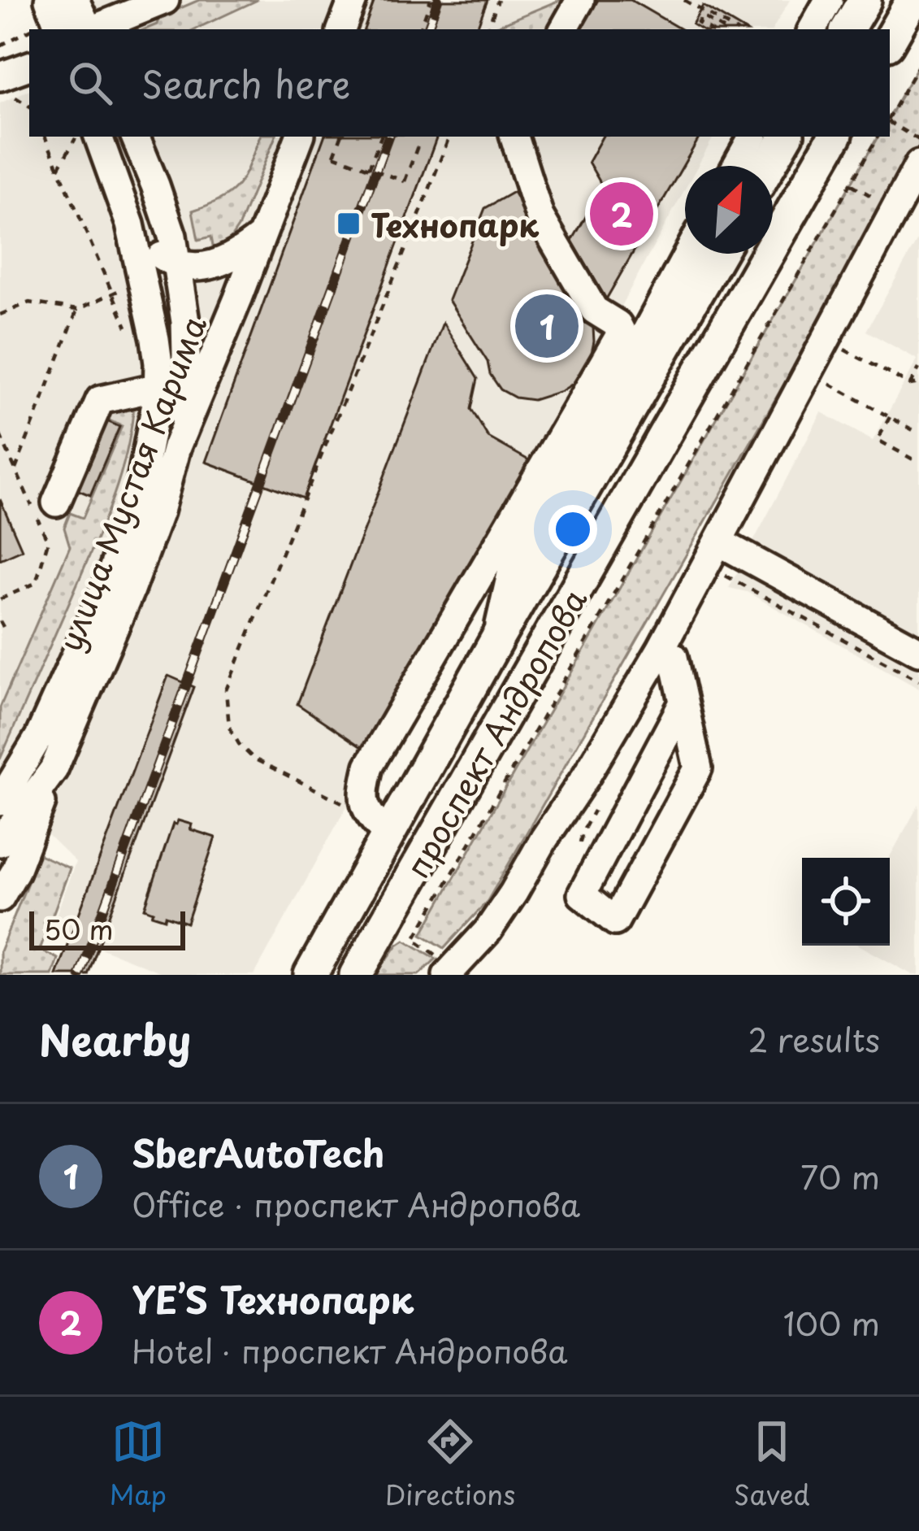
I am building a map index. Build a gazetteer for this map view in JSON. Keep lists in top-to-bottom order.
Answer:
{
  "streets": {
    "main road": ["проспект Андропова"],
    "street": ["улица Мустая Карима"]
  },
  "places": {
    "transit": ["Технопарк"]
  },
  "scale_bar": "50 m",
  "north": "top right",
  "page": {
    "search": "Search here",
    "pins": ["2", "1"],
    "scale": "50 m",
    "heading": ["Nearby", "2 results"],
    "list": [
      {
        "mark": "1",
        "name": "SberAutoTech",
        "note": "Office · проспект Андропова",
        "value": "70 m"
      },
      {
        "mark": "2",
        "name": "YE’S Технопарк",
        "note": "Hotel · проспект Андропова",
        "value": "100 m"
      }
    ],
    "nav": ["Map", "Directions", "Saved"]
  }
}
